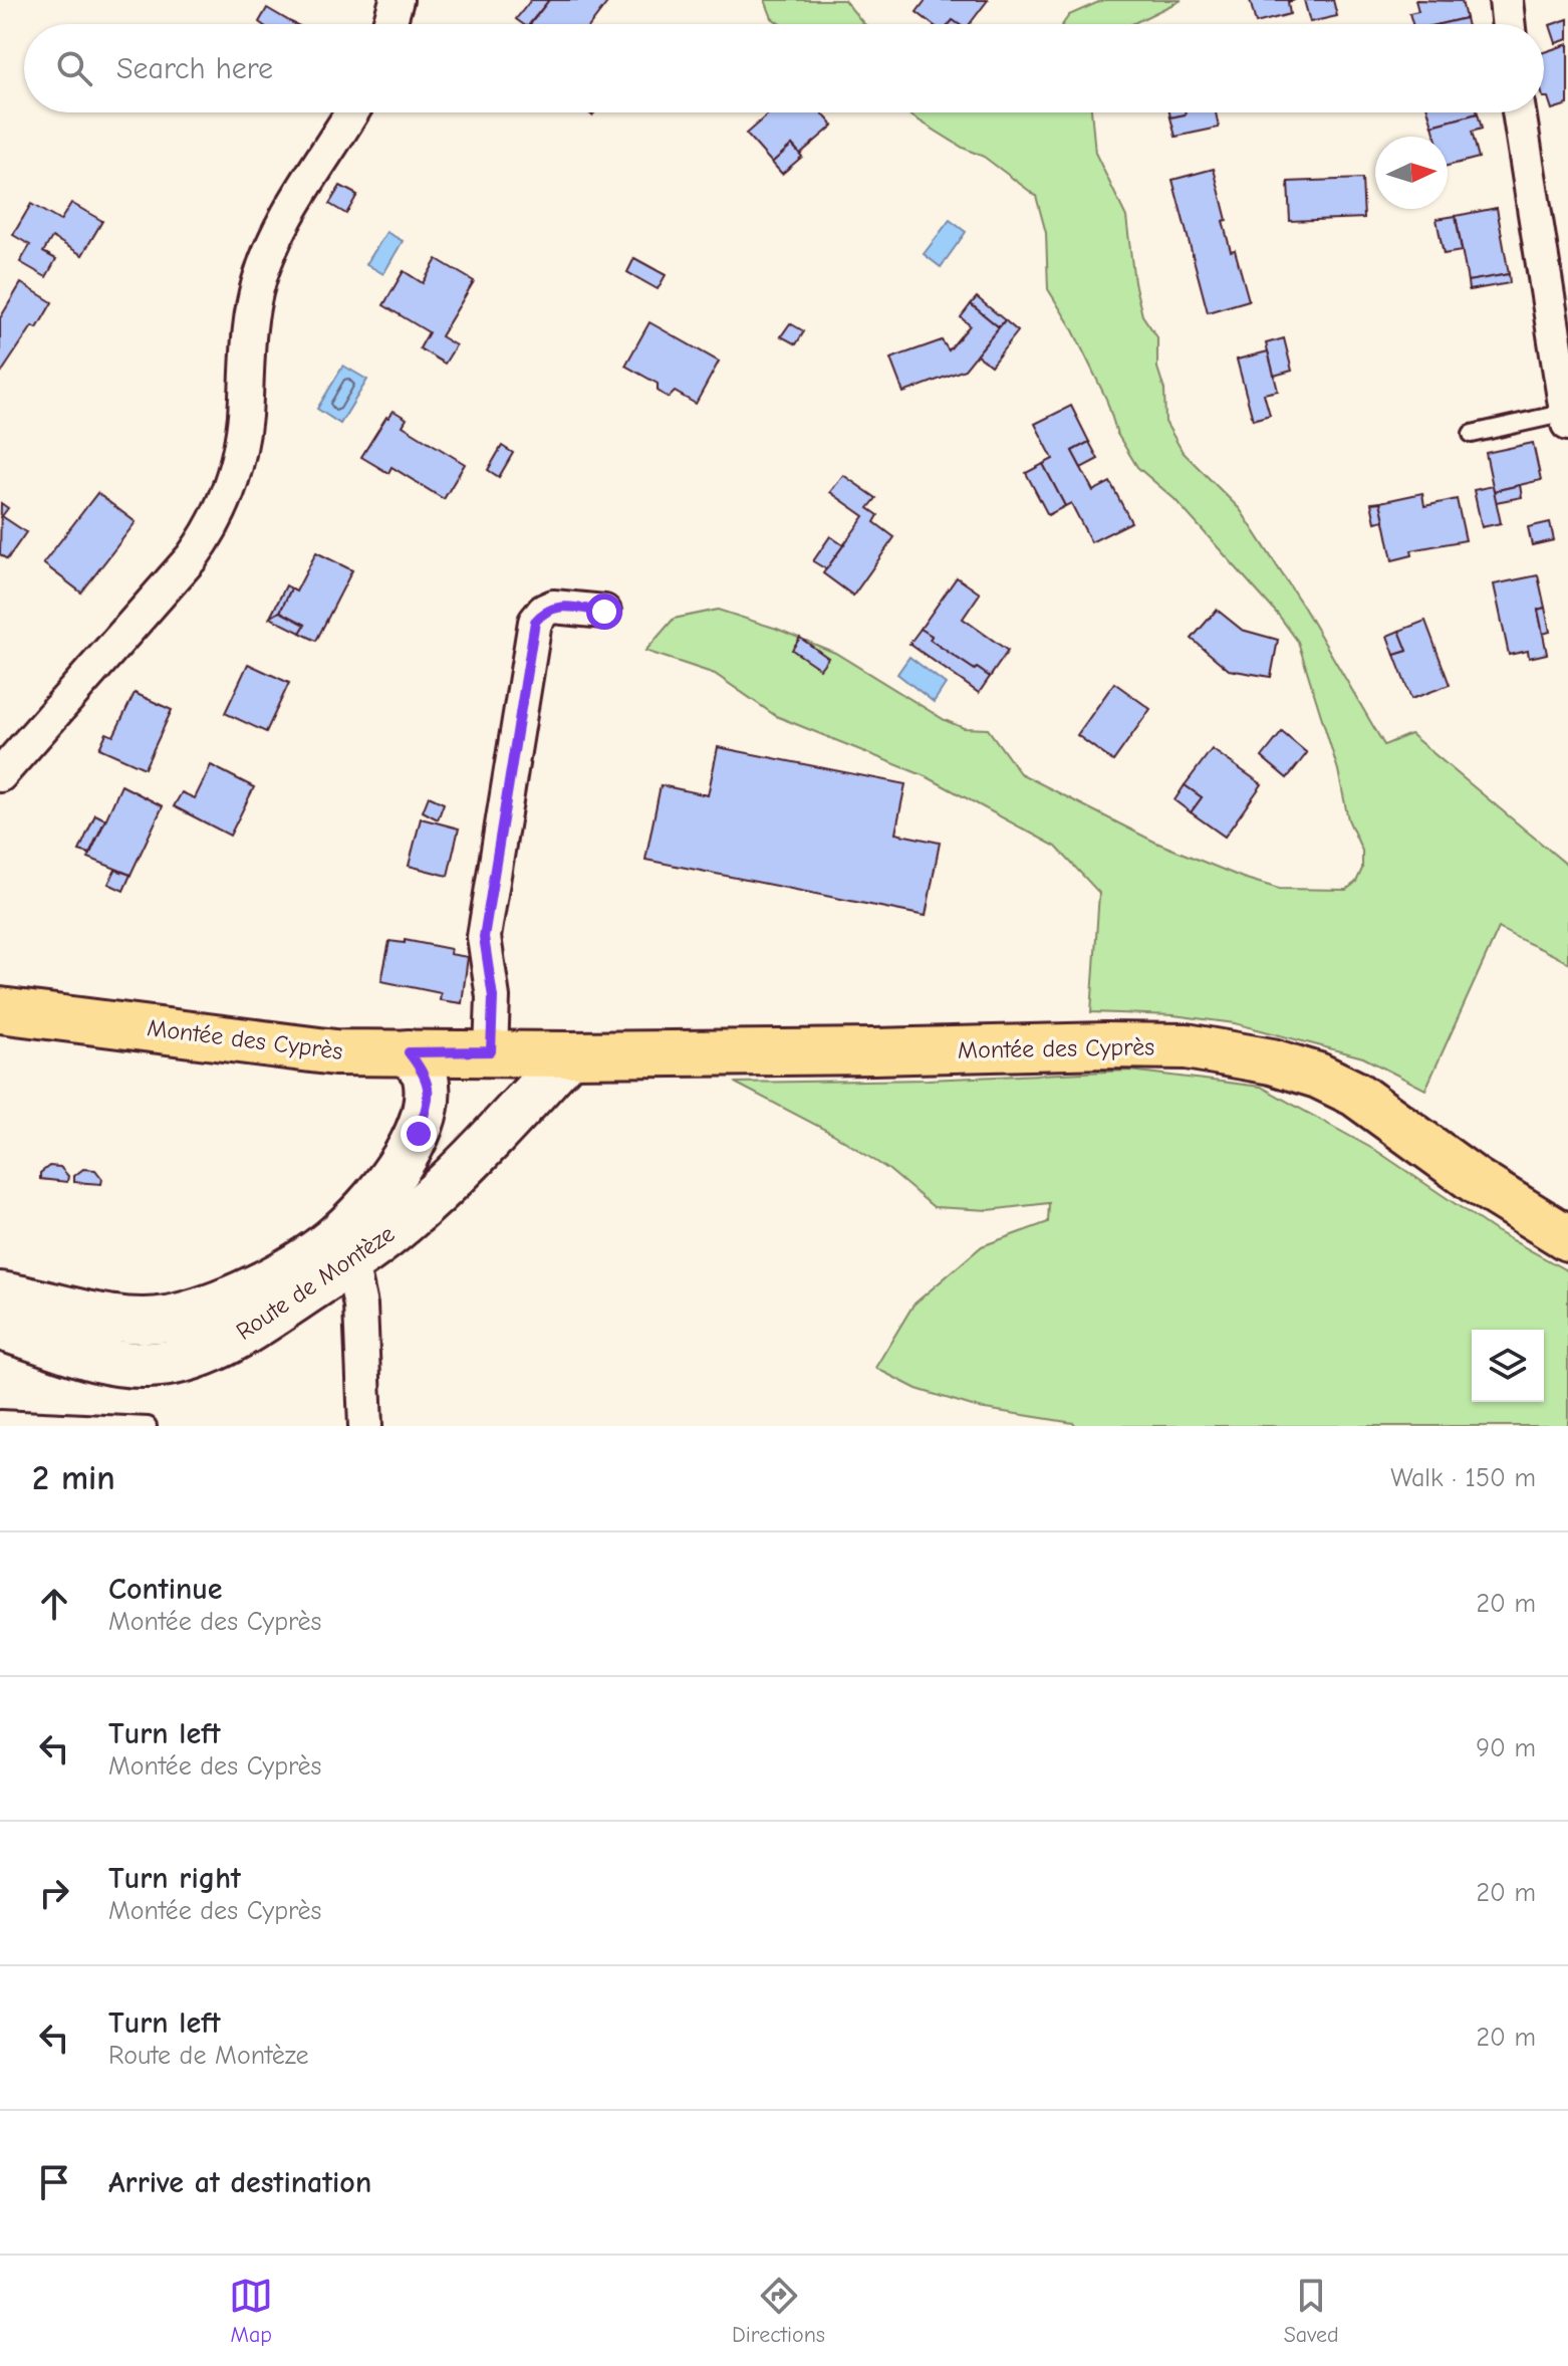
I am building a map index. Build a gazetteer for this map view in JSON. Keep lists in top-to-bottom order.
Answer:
{
  "streets": {
    "main road": ["Montée des Cyprès"],
    "street": ["Route de Montèze"]
  },
  "crossings": [
    ["Montée des Cyprès", "Route de Montèze"]
  ],
  "north": "right",
  "page": {
    "search": "Search here",
    "heading": ["2 min", "Walk · 150 m"],
    "list": [
      ["Continue", "Montée des Cyprès", "20 m"],
      ["Turn left", "Montée des Cyprès", "90 m"],
      ["Turn right", "Montée des Cyprès", "20 m"],
      ["Turn left", "Route de Montèze", "20 m"],
      "Arrive at destination"
    ],
    "nav": ["Map", "Directions", "Saved"]
  }
}
